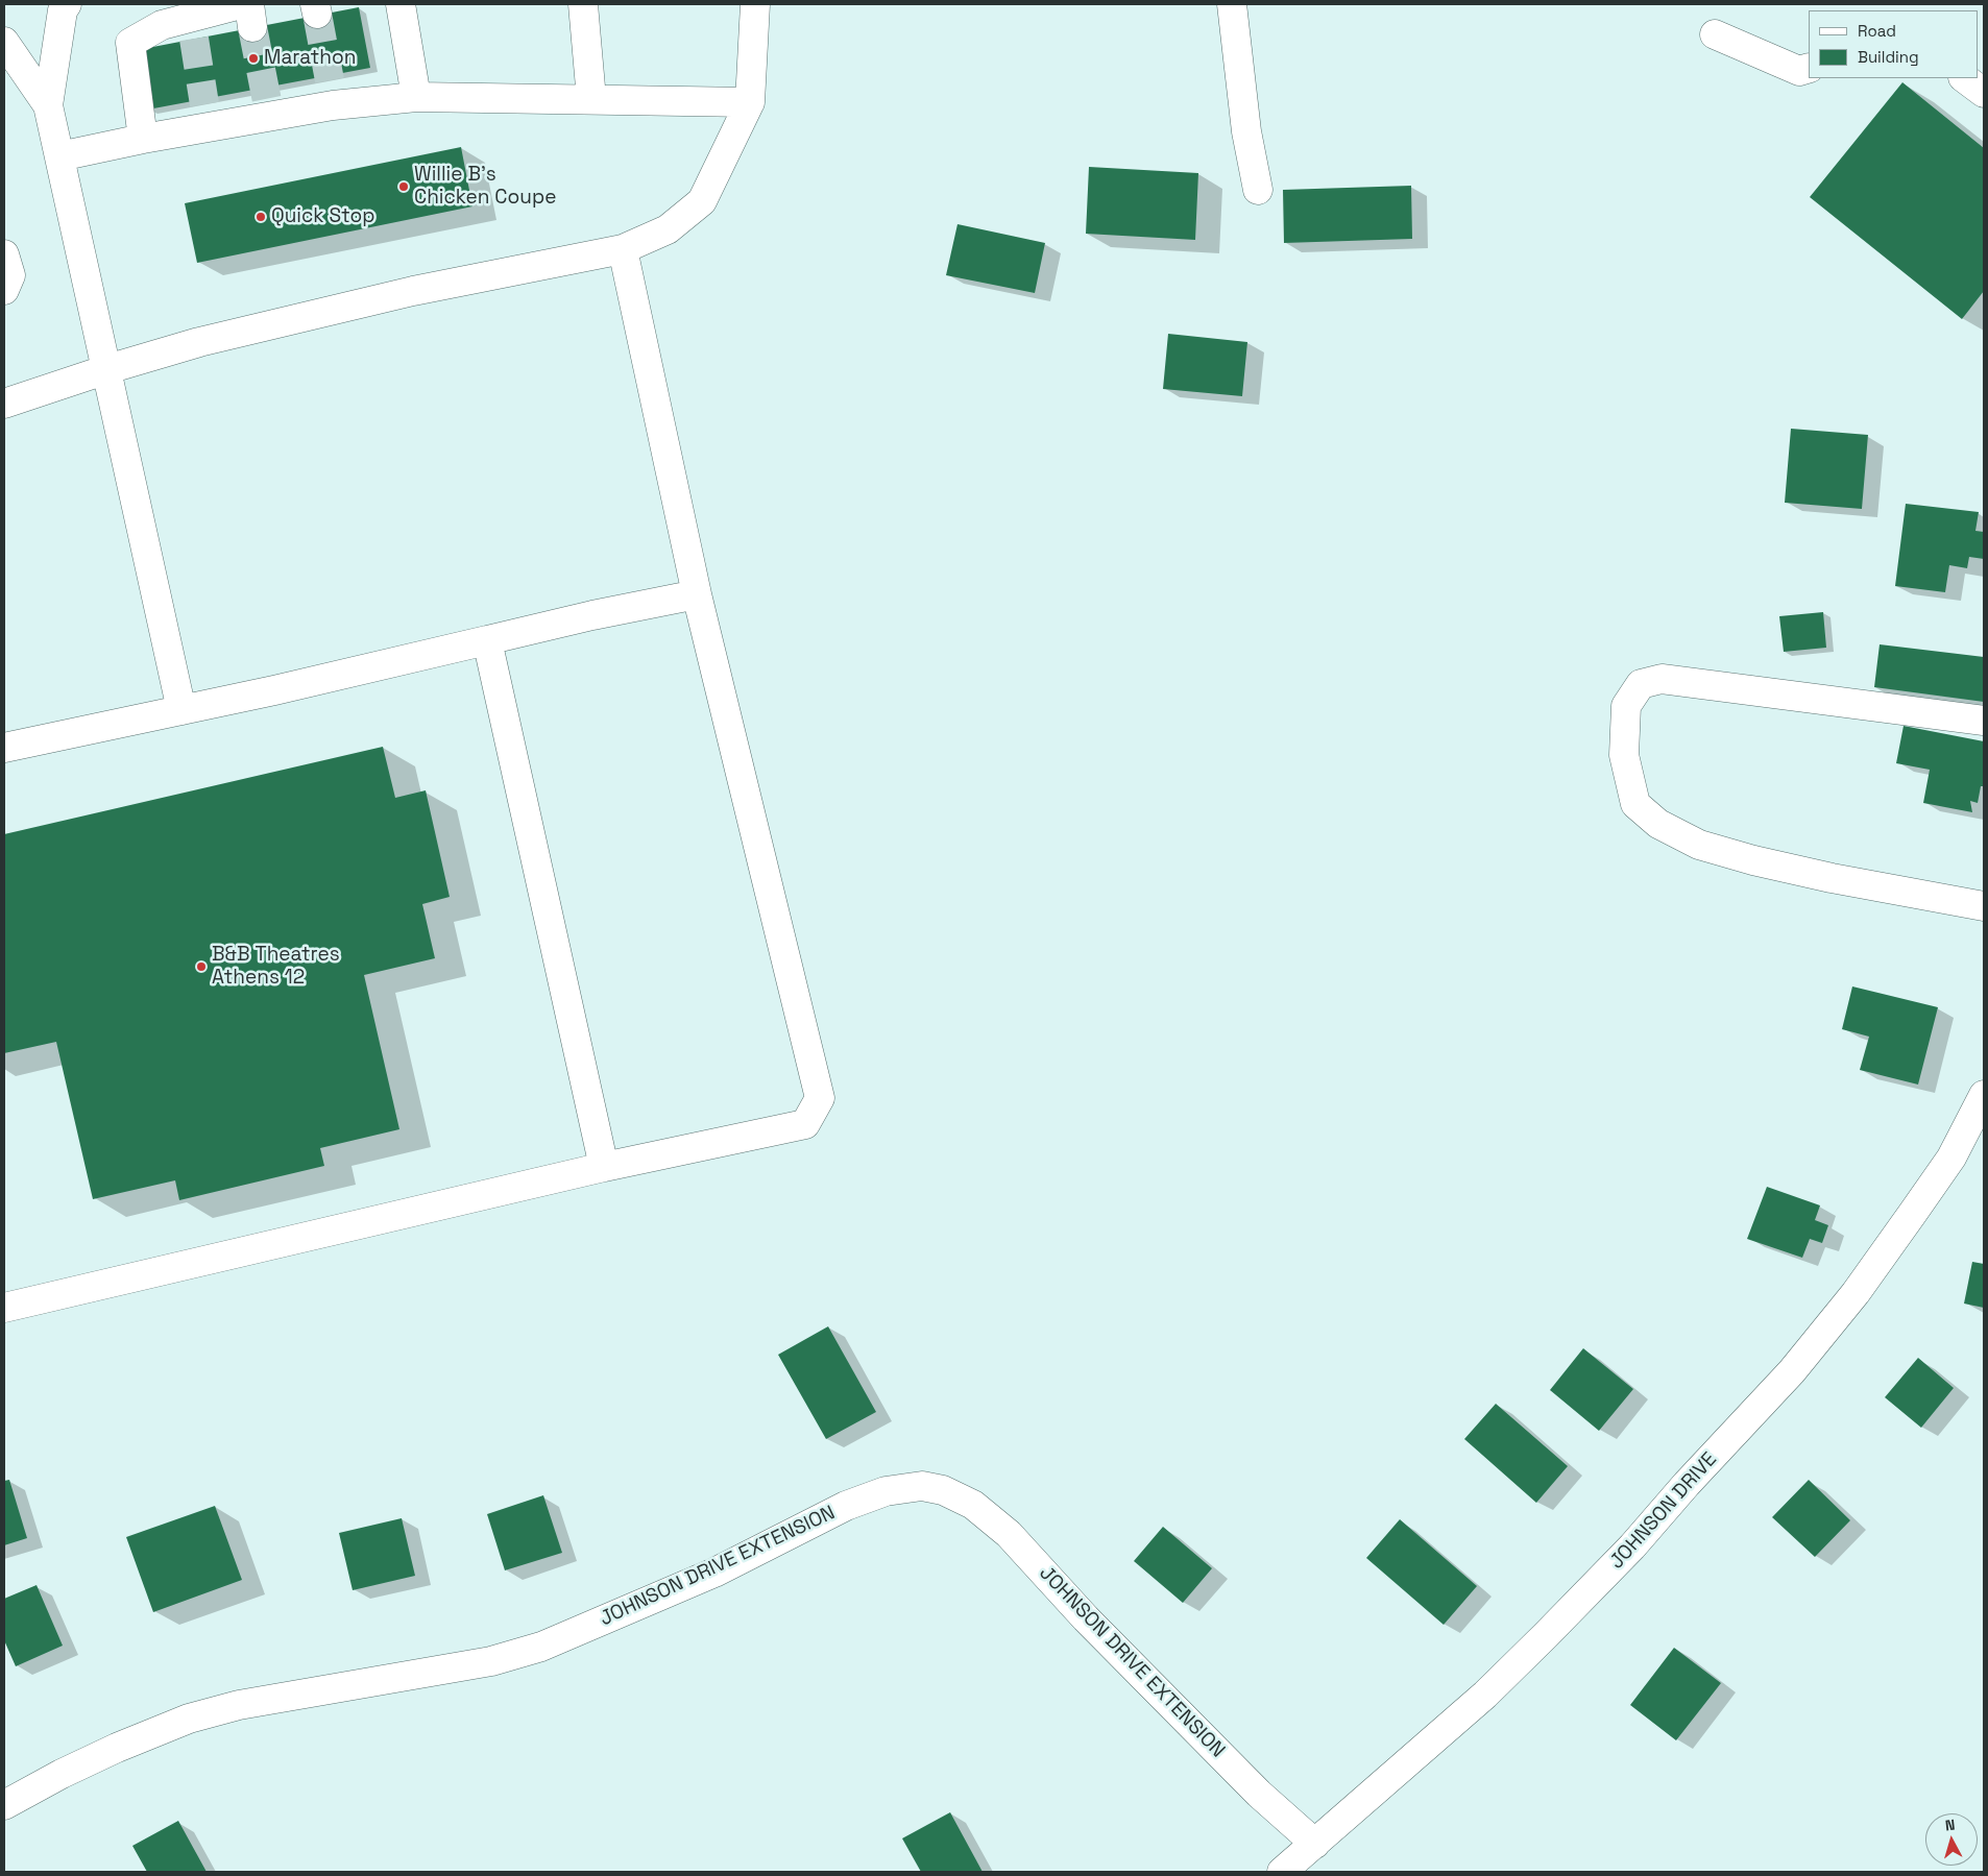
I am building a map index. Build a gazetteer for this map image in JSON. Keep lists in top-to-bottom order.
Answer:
{
  "streets": {
    "street": ["JOHNSON DRIVE", "JOHNSON DRIVE EXTENSION"]
  },
  "crossings": [
    ["JOHNSON DRIVE", "JOHNSON DRIVE EXTENSION"]
  ],
  "places": [
    "Marathon",
    "Willie B's Chicken Coupe",
    "Quick Stop",
    "B&B Theatres Athens 12"
  ],
  "legend": ["Road", "Building"],
  "north": "top"
}
